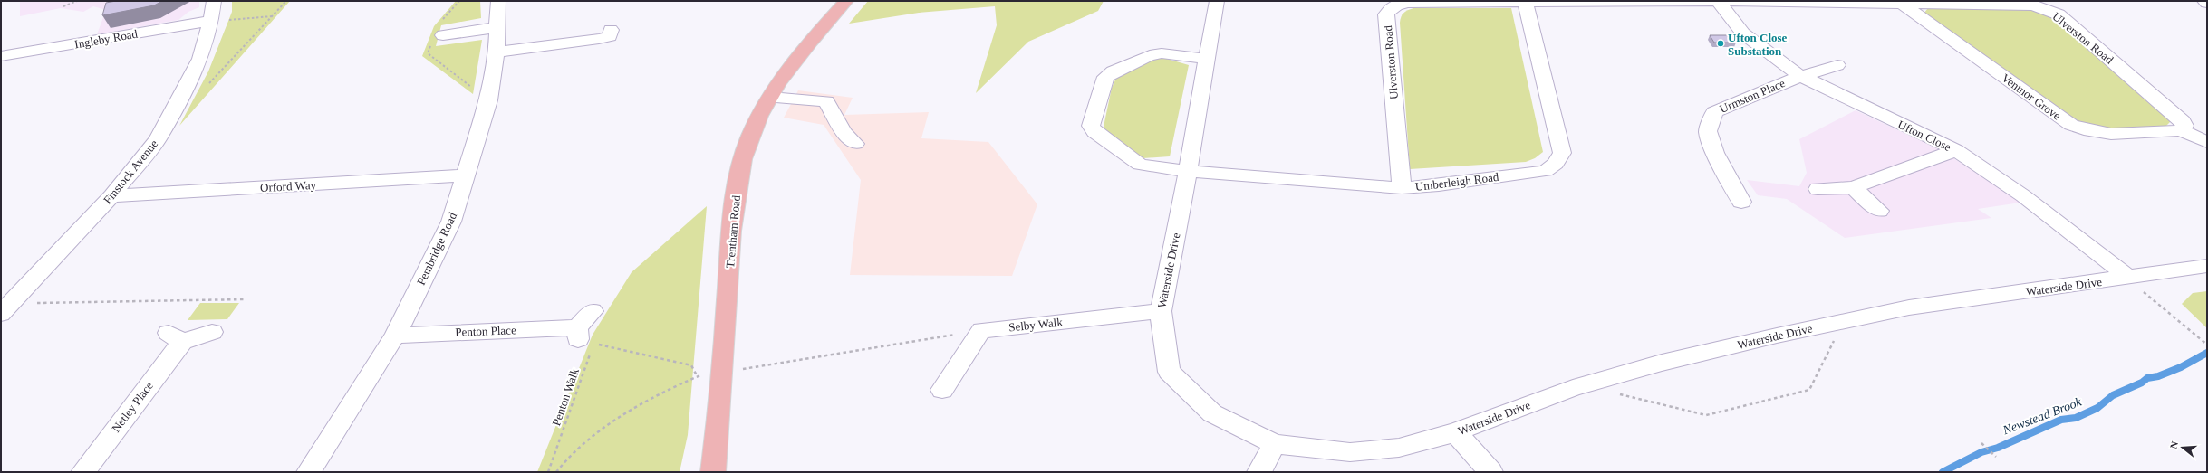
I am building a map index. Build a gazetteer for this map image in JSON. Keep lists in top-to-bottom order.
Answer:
{
  "streets": {
    "main road": ["Trentham Road"],
    "street": [
      "Ulverston Road",
      "Ingleby Road",
      "Urmston Place",
      "Ventnor Grove",
      "Ufton Close",
      "Finstock Avenue",
      "Umberleigh Road",
      "Orford Way",
      "Pembridge Road",
      "Waterside Drive",
      "Selby Walk",
      "Penton Place",
      "Netley Place"
    ],
    "path": ["Penton Walk"]
  },
  "crossings": [
    ["Ulverston Road", "Ventnor Grove"],
    ["Ulverston Road", "Ufton Close"],
    ["Ulverston Road", "Umberleigh Road"],
    ["Ingleby Road", "Finstock Avenue"],
    ["Urmston Place", "Ufton Close"],
    ["Ufton Close", "Waterside Drive"],
    ["Finstock Avenue", "Orford Way"],
    ["Umberleigh Road", "Waterside Drive"],
    ["Orford Way", "Pembridge Road"],
    ["Pembridge Road", "Penton Place"],
    ["Waterside Drive", "Selby Walk"],
    ["Penton Place", "Penton Walk"]
  ],
  "water": ["Newstead Brook"],
  "places": ["Ufton Close Substation"],
  "north": "left"
}
